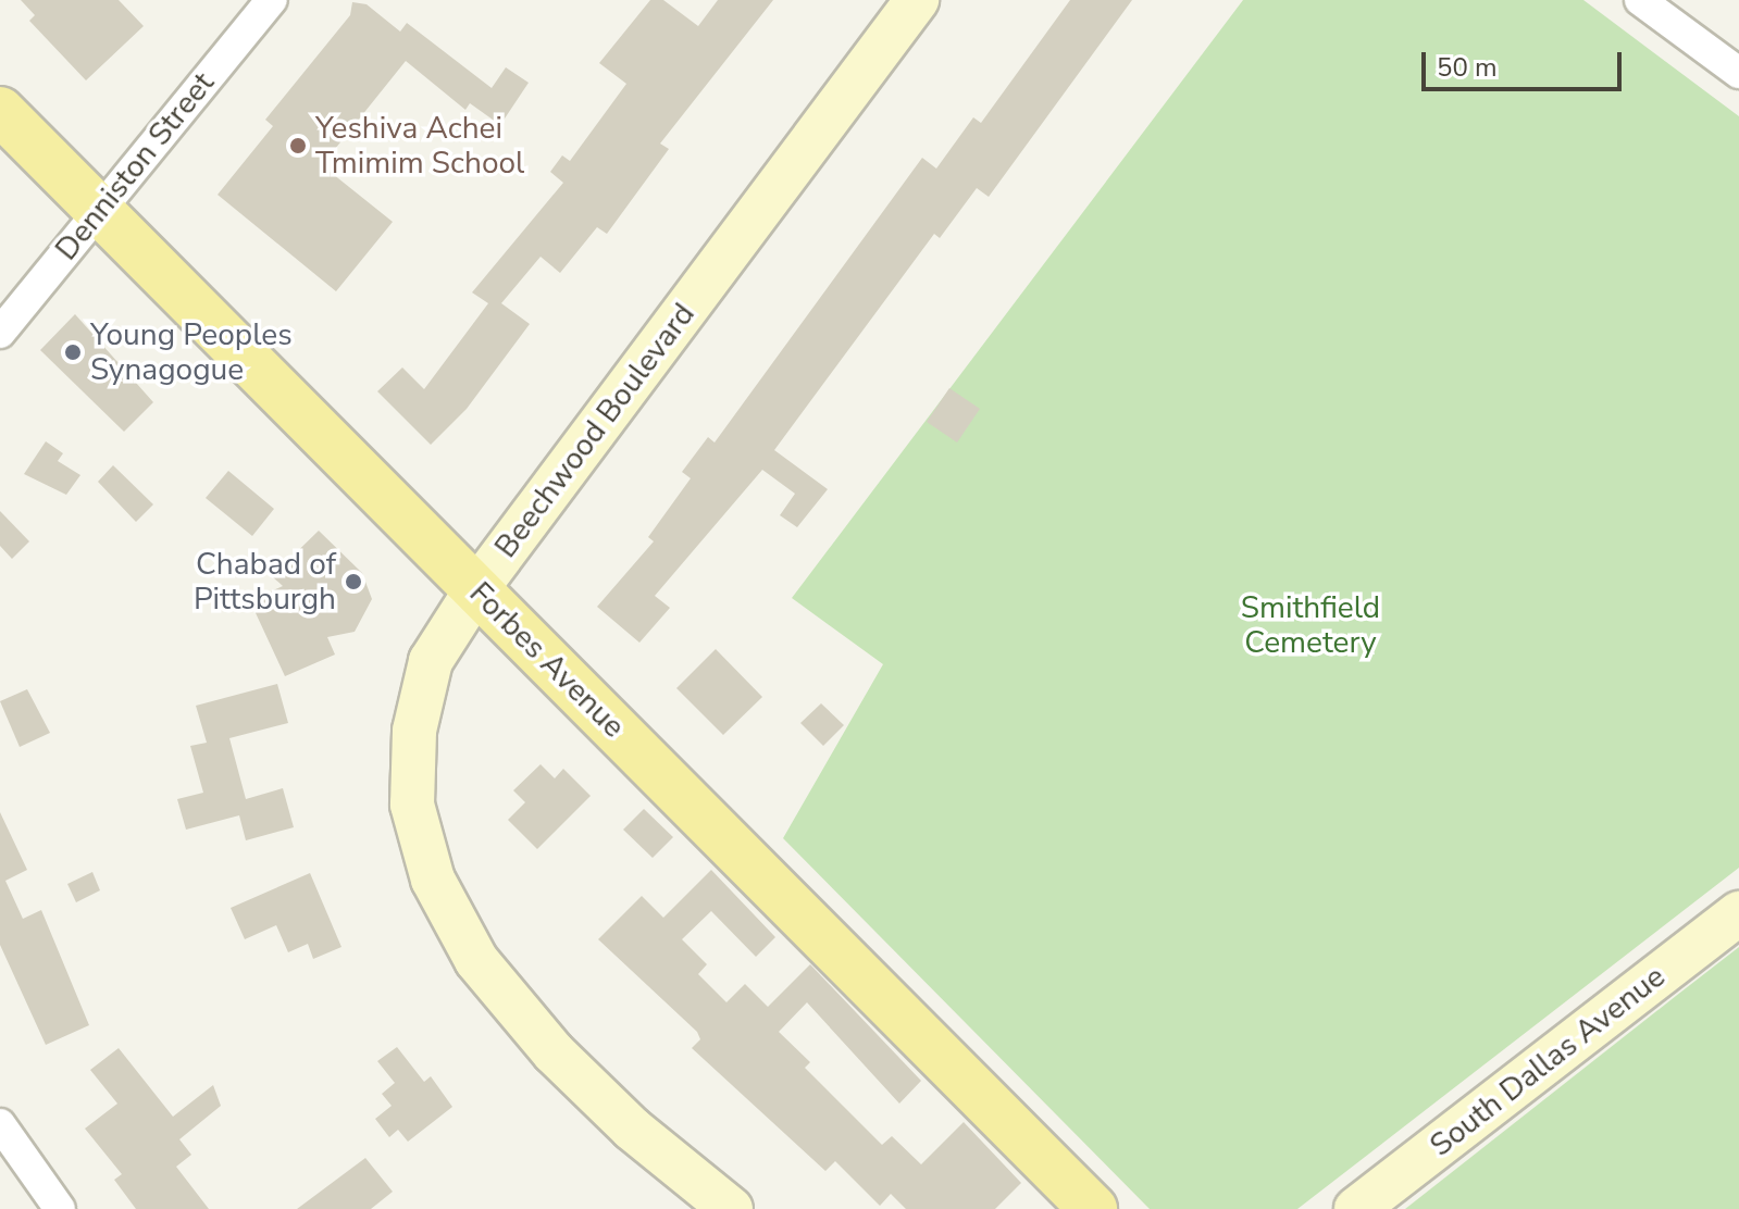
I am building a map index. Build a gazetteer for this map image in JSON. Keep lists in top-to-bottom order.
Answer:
{
  "streets": {
    "main road": ["Beechwood Boulevard", "Forbes Avenue", "South Dallas Avenue"],
    "street": ["Denniston Street"]
  },
  "crossings": [
    ["Denniston Street", "Forbes Avenue"],
    ["Beechwood Boulevard", "Forbes Avenue"]
  ],
  "parks": ["Smithfield Cemetery"],
  "places": ["Yeshiva Achei Tmimim School", "Young Peoples Synagogue", "Chabad of Pittsburgh"],
  "scale_bar": "50 m"
}
